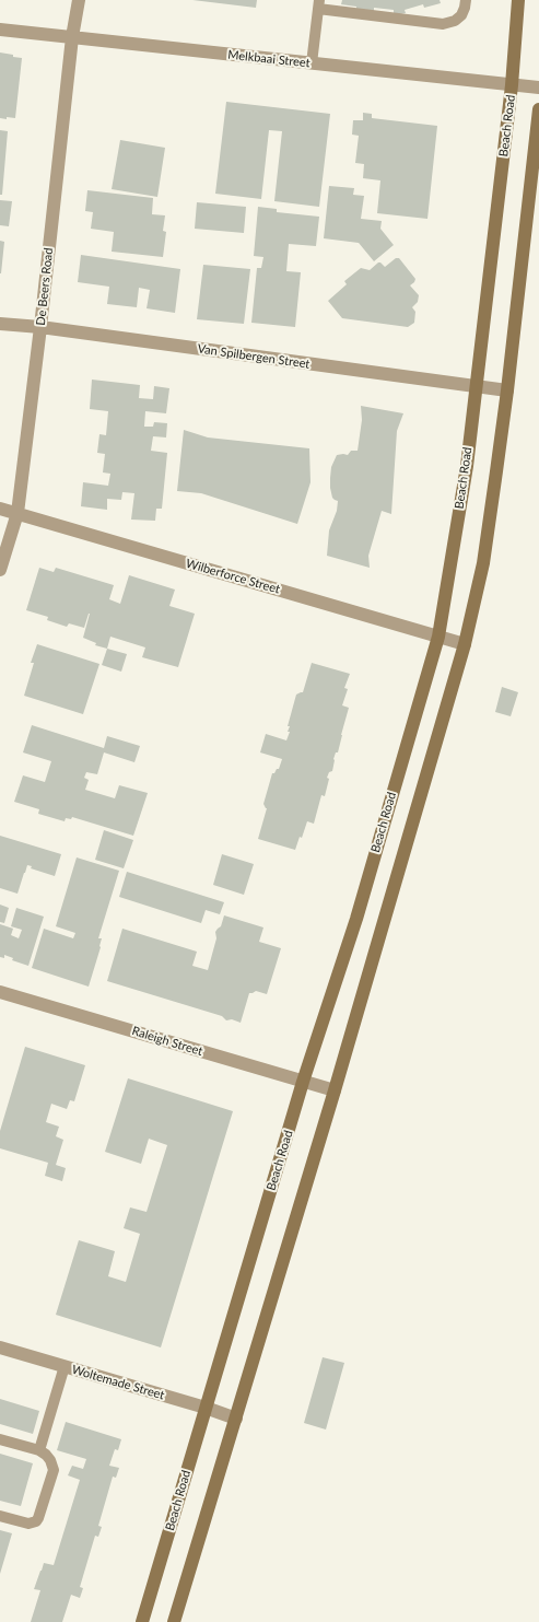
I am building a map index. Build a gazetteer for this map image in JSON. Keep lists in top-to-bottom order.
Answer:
{
  "streets": {
    "main road": ["Beach Road"],
    "street": [
      "Melkbaai Street",
      "De Beers Road",
      "Van Spilbergen Street",
      "Wilberforce Street",
      "Raleigh Street",
      "Woltemade Street"
    ]
  },
  "crossings": [
    ["Melkbaai Street", "Beach Road"],
    ["Melkbaai Street", "De Beers Road"],
    ["Beach Road", "Van Spilbergen Street"],
    ["Beach Road", "Wilberforce Street"],
    ["Beach Road", "Raleigh Street"],
    ["Beach Road", "Woltemade Street"],
    ["De Beers Road", "Van Spilbergen Street"],
    ["De Beers Road", "Wilberforce Street"]
  ]
}
